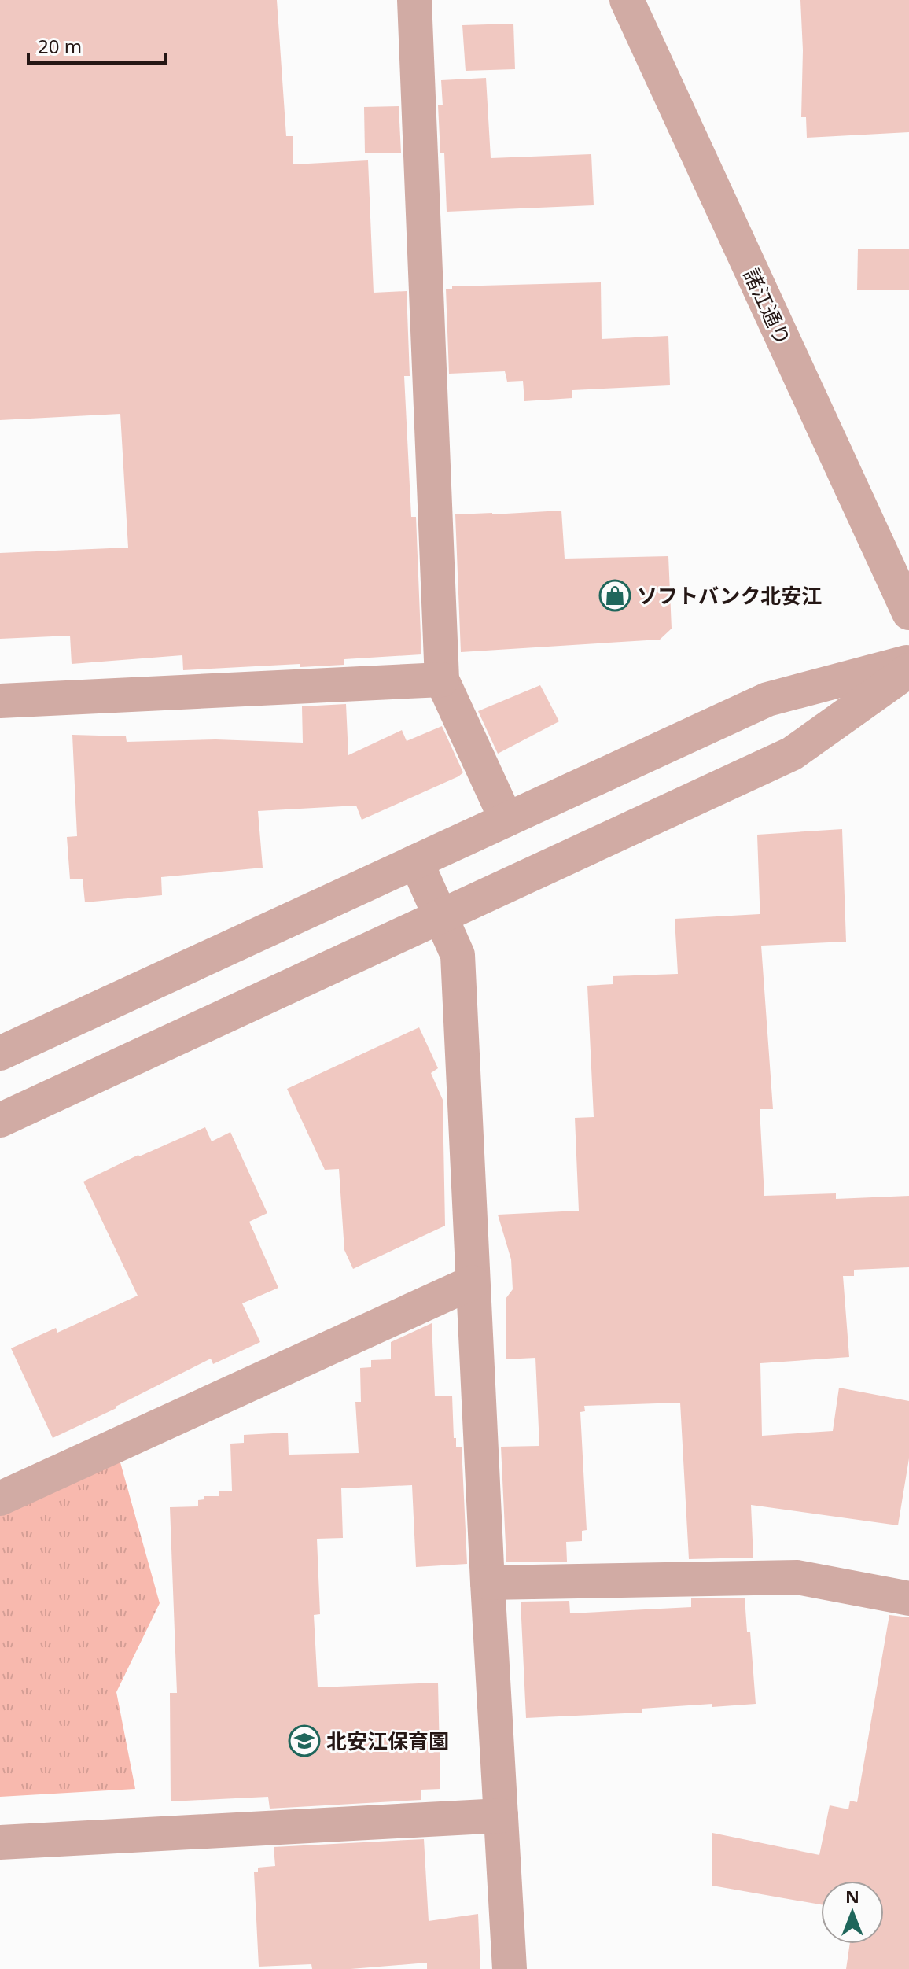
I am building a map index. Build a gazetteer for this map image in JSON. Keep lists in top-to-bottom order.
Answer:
{
  "streets": {
    "street": ["諸江通り"]
  },
  "places": {
    "shop": ["ソフトバンク北安江"],
    "school or university": ["北安江保育園"]
  },
  "scale_bar": "20 m",
  "north": "top"
}
